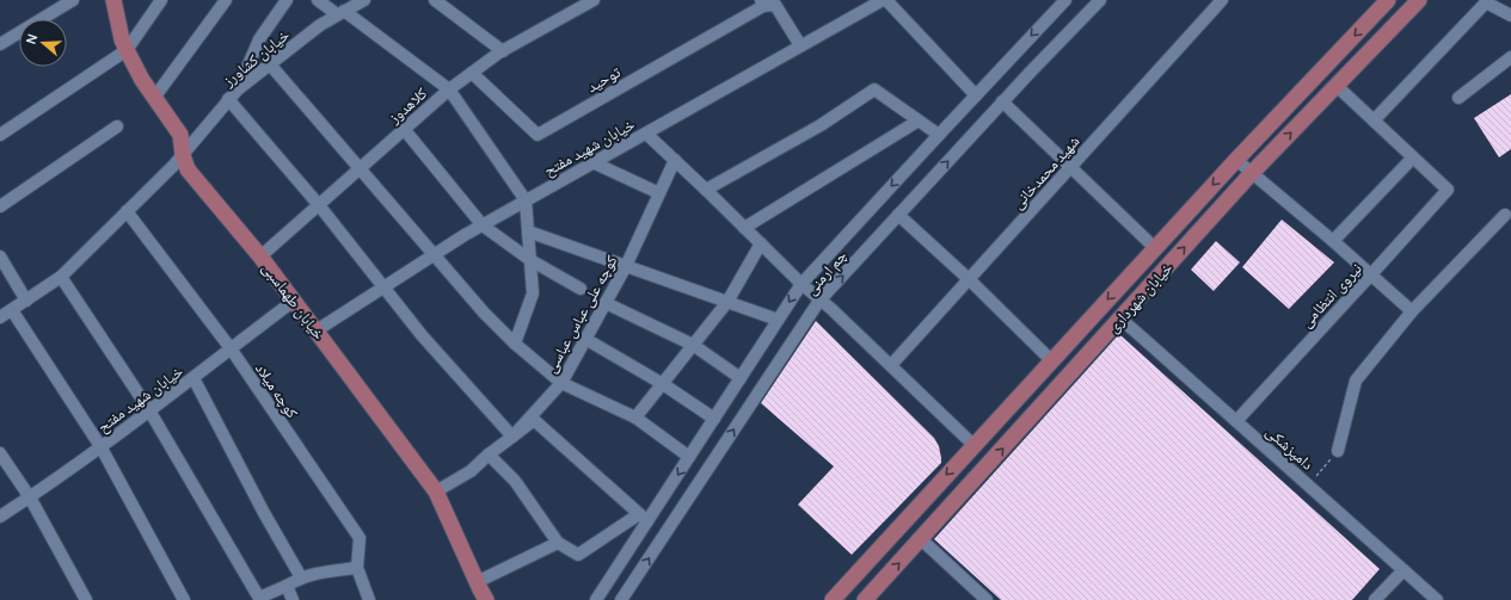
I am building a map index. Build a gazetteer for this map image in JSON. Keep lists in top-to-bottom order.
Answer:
{
  "streets": {
    "main road": ["خیابان شهرداری", "خیابان طهماسبی"],
    "street": [
      "خیابان کشاورز",
      "توحید",
      "کلاهدوز",
      "خیابان شهید مفتح",
      "شهید محمدخانی",
      "چم ارمنی",
      "نیروی انتظامی",
      "کوچه علی عباس عباسی",
      "کوچه میلاد",
      "دامپزشکی"
    ]
  },
  "crossings": [
    ["خیابان کشاورز", "خیابان طهماسبی"],
    ["خیابان کشاورز", "کوچه میلاد"],
    ["توحید", "کلاهدوز"],
    ["کلاهدوز", "خیابان طهماسبی"],
    ["خیابان شهید مفتح", "خیابان طهماسبی"],
    ["خیابان شهید مفتح", "کوچه میلاد"],
    ["نیروی انتظامی", "دامپزشکی"],
    ["خیابان شهرداری", "دامپزشکی"],
    ["خیابان طهماسبی", "کوچه علی عباس عباسی"]
  ],
  "north": "left"
}
